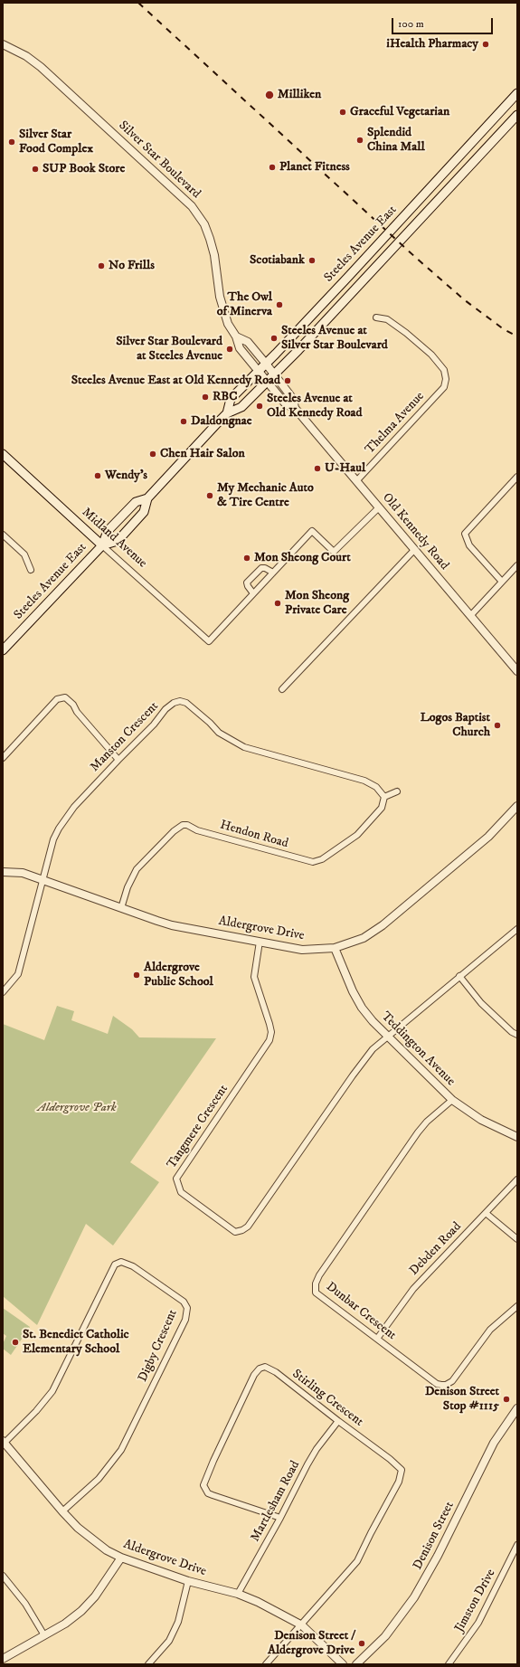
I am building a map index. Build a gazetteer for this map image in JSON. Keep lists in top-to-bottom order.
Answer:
{
  "streets": {
    "main road": ["Steeles Avenue East", "Midland Avenue"],
    "street": [
      "Silver Star Boulevard",
      "Thelma Avenue",
      "Old Kennedy Road",
      "Manston Crescent",
      "Hendon Road",
      "Aldergrove Drive",
      "Teddington Avenue",
      "Tangmere Crescent",
      "Debden Road",
      "Dunbar Crescent",
      "Digby Crescent",
      "Stirling Crescent",
      "Martlesham Road",
      "Denison Street",
      "Jimston Drive"
    ]
  },
  "crossings": [
    ["Silver Star Boulevard", "Steeles Avenue East"],
    ["Silver Star Boulevard", "Old Kennedy Road"],
    ["Steeles Avenue East", "Old Kennedy Road"],
    ["Steeles Avenue East", "Midland Avenue"],
    ["Thelma Avenue", "Old Kennedy Road"],
    ["Manston Crescent", "Hendon Road"],
    ["Manston Crescent", "Aldergrove Drive"],
    ["Hendon Road", "Aldergrove Drive"],
    ["Aldergrove Drive", "Teddington Avenue"],
    ["Aldergrove Drive", "Tangmere Crescent"],
    ["Aldergrove Drive", "Digby Crescent"],
    ["Aldergrove Drive", "Stirling Crescent"],
    ["Aldergrove Drive", "Martlesham Road"],
    ["Teddington Avenue", "Tangmere Crescent"],
    ["Teddington Avenue", "Dunbar Crescent"],
    ["Debden Road", "Dunbar Crescent"],
    ["Stirling Crescent", "Martlesham Road"]
  ],
  "parks": ["Aldergrove Park"],
  "places": [
    "iHealth Pharmacy",
    "Milliken",
    "Graceful Vegetarian",
    "Splendid China Mall",
    "Silver Star Food Complex",
    "Planet Fitness",
    "SUP Book Store",
    "Scotiabank",
    "No Frills",
    "The Owl of Minerva",
    "Steeles Avenue at Silver Star Boulevard",
    "Silver Star Boulevard at Steeles Avenue",
    "Steeles Avenue East at Old Kennedy Road",
    "RBC",
    "Steeles Avenue at Old Kennedy Road",
    "Daldongnae",
    "Chen Hair Salon",
    "U-Haul",
    "Wendy's",
    "My Mechanic Auto & Tire Centre",
    "Mon Sheong Court",
    "Mon Sheong Private Care",
    "Logos Baptist Church",
    "Aldergrove Public School",
    "St. Benedict Catholic Elementary School",
    "Denison Street Stop #1115",
    "Denison Street / Aldergrove Drive"
  ],
  "scale_bar": "100 m"
}
